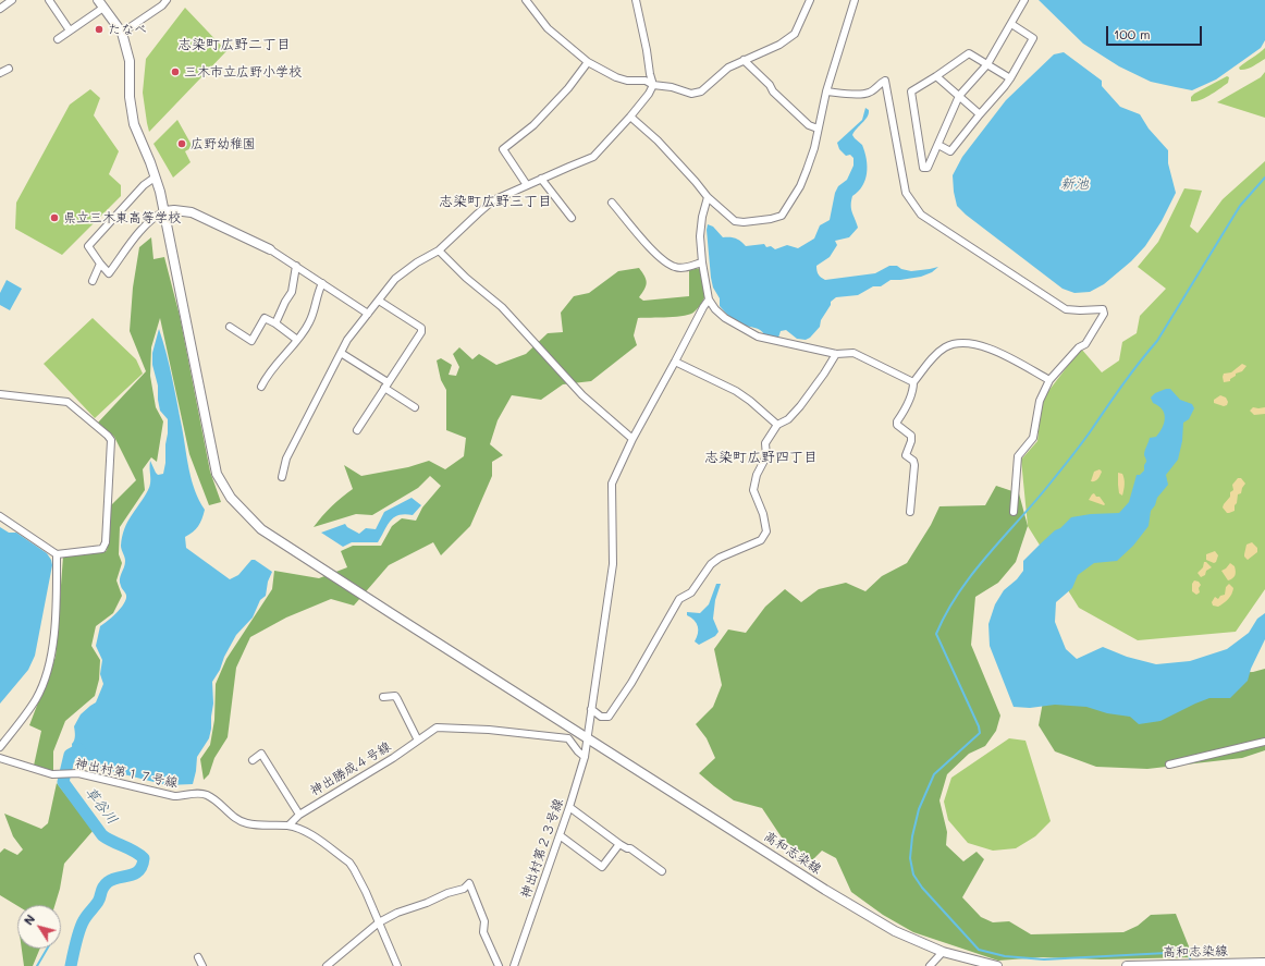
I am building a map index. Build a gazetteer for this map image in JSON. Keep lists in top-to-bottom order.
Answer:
{
  "streets": {
    "street": [
      "神出勝成４号線",
      "神出村第１７号線",
      "神出村第２３号線",
      "高和志染線"
    ]
  },
  "crossings": [
    ["神出勝成４号線", "神出村第１７号線"],
    ["神出勝成４号線", "神出村第２３号線"],
    ["神出村第２３号線", "高和志染線"]
  ],
  "districts": ["志染町広野二丁目", "志染町広野三丁目", "志染町広野四丁目"],
  "water": ["新池", "草谷川"],
  "places": [
    "たなべ",
    "三木市立広野小学校",
    "広野幼稚園",
    "県立三木東高等学校"
  ],
  "scale_bar": "100 m",
  "north": "top left"
}
